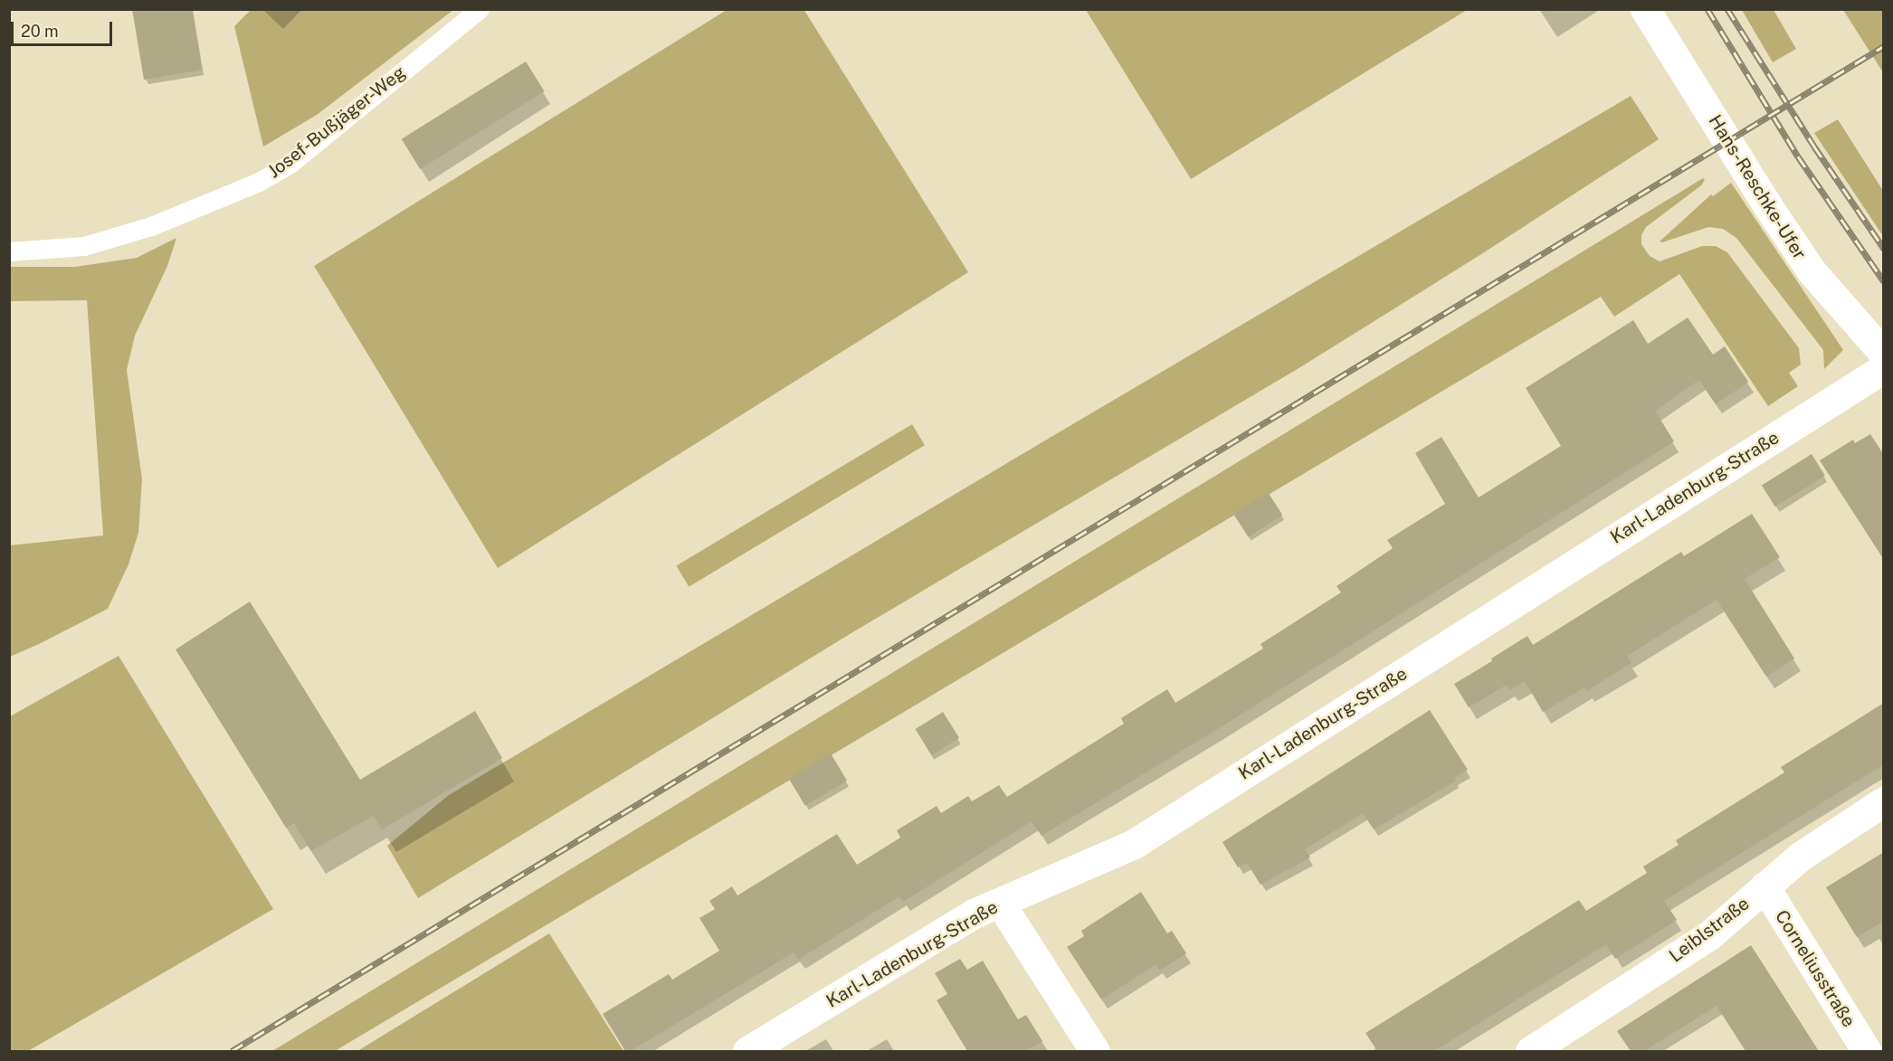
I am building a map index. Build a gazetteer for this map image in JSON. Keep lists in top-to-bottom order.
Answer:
{
  "streets": {
    "street": [
      "Hans-Reschke-Ufer",
      "Karl-Ladenburg-Straße",
      "Leiblstraße",
      "Corneliusstraße"
    ],
    "lane": ["Josef-Bußjäger-Weg"]
  },
  "crossings": [
    ["Leiblstraße", "Corneliusstraße"]
  ],
  "scale_bar": "20 m"
}
